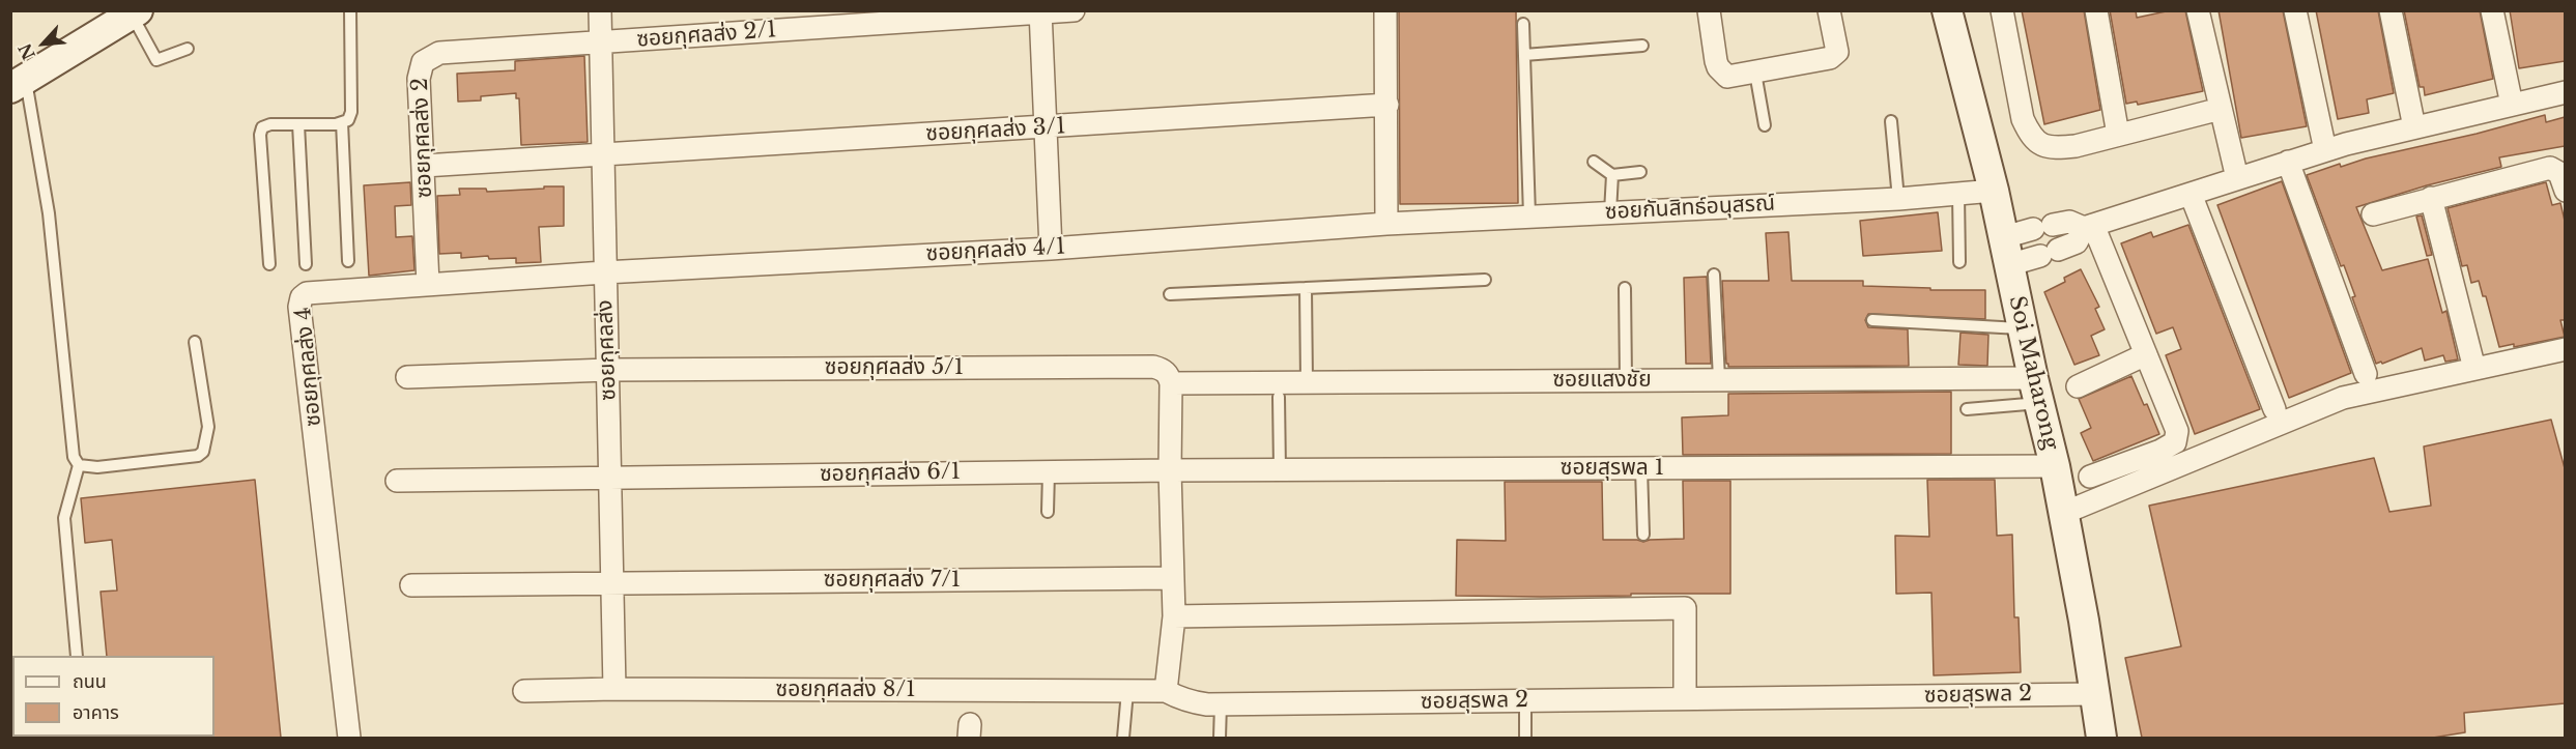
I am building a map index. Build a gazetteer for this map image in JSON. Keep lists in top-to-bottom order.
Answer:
{
  "streets": {
    "street": [
      "ซอยกุศลส่ง 2/1",
      "ซอยกุศลส่ง 3/1",
      "ซอยกุศลส่ง 2",
      "ซอยกันสิทธ์อนุสรณ์",
      "ซอยกุศลส่ง 4/1",
      "ซอยกุศลส่ง",
      "ซอยกุศลส่ง 4",
      "ซอยกุศลส่ง 5/1",
      "Soi Maharong",
      "ซอยแสงชัย",
      "ซอยสุรพล 1",
      "ซอยกุศลส่ง 6/1",
      "ซอยกุศลส่ง 7/1",
      "ซอยกุศลส่ง 8/1",
      "ซอยสุรพล 2"
    ]
  },
  "crossings": [
    ["ซอยกุศลส่ง 2/1", "ซอยกุศลส่ง 2"],
    ["ซอยกุศลส่ง 2/1", "ซอยกุศลส่ง"],
    ["ซอยกุศลส่ง 3/1", "ซอยกุศลส่ง 2"],
    ["ซอยกุศลส่ง 3/1", "ซอยกุศลส่ง"],
    ["ซอยกุศลส่ง 2", "ซอยกุศลส่ง"],
    ["ซอยกุศลส่ง 2", "ซอยกุศลส่ง 4"],
    ["ซอยกันสิทธ์อนุสรณ์", "ซอยกุศลส่ง 4/1"],
    ["ซอยกันสิทธ์อนุสรณ์", "Soi Maharong"],
    ["ซอยกุศลส่ง 4/1", "ซอยกุศลส่ง"],
    ["ซอยกุศลส่ง 4/1", "ซอยกุศลส่ง 4"],
    ["ซอยกุศลส่ง", "ซอยกุศลส่ง 4"],
    ["ซอยกุศลส่ง", "ซอยกุศลส่ง 5/1"],
    ["ซอยกุศลส่ง", "ซอยกุศลส่ง 6/1"],
    ["ซอยกุศลส่ง", "ซอยกุศลส่ง 7/1"],
    ["ซอยกุศลส่ง", "ซอยกุศลส่ง 8/1"],
    ["ซอยกุศลส่ง 5/1", "ซอยแสงชัย"],
    ["Soi Maharong", "ซอยแสงชัย"],
    ["Soi Maharong", "ซอยสุรพล 1"],
    ["Soi Maharong", "ซอยสุรพล 2"],
    ["ซอยสุรพล 1", "ซอยกุศลส่ง 6/1"],
    ["ซอยกุศลส่ง 8/1", "ซอยสุรพล 2"]
  ],
  "legend": ["ถนน", "อาคาร"],
  "north": "bottom left"
}
